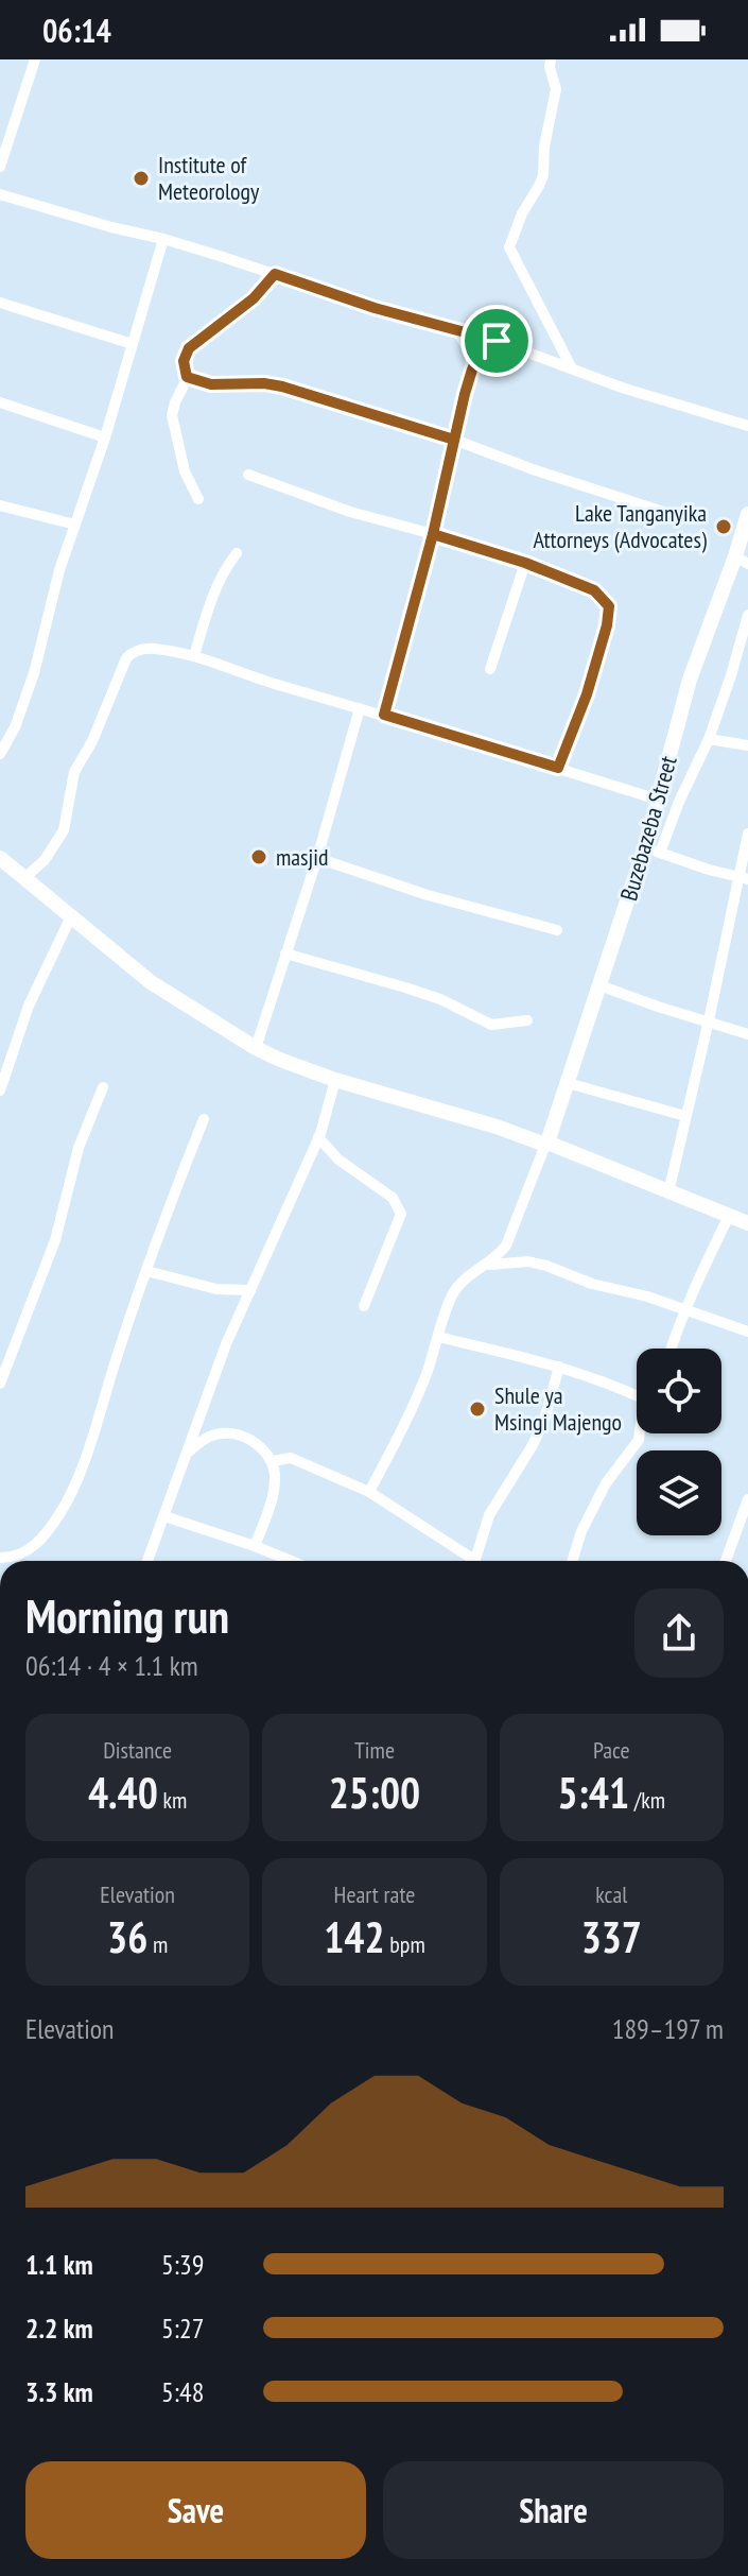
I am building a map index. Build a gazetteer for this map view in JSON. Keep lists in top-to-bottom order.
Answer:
{
  "streets": {
    "street": ["Buzebazeba Street"]
  },
  "places": [
    "Institute of Meteorology",
    "Lake Tanganyika Attorneys (Advocates)",
    "masjid",
    "Shule ya Msingi Majengo"
  ],
  "page": {
    "status": "06:14",
    "heading": ["Morning run", "06:14 · 4 × 1.1 km"],
    "stats": [
      ["Distance", "4.40 km"],
      ["Time", "25:00"],
      ["Pace", "5:41 /km"],
      ["Elevation", "36 m"],
      ["Heart rate", "142 bpm"],
      ["kcal", "337"]
    ],
    "chart": ["Elevation", "189–197 m"],
    "list": [
      {
        "name": "1.1 km",
        "note": "5:39"
      },
      {
        "name": "2.2 km",
        "note": "5:27"
      },
      {
        "name": "3.3 km",
        "note": "5:48"
      }
    ],
    "buttons": ["Save", "Share"]
  }
}
